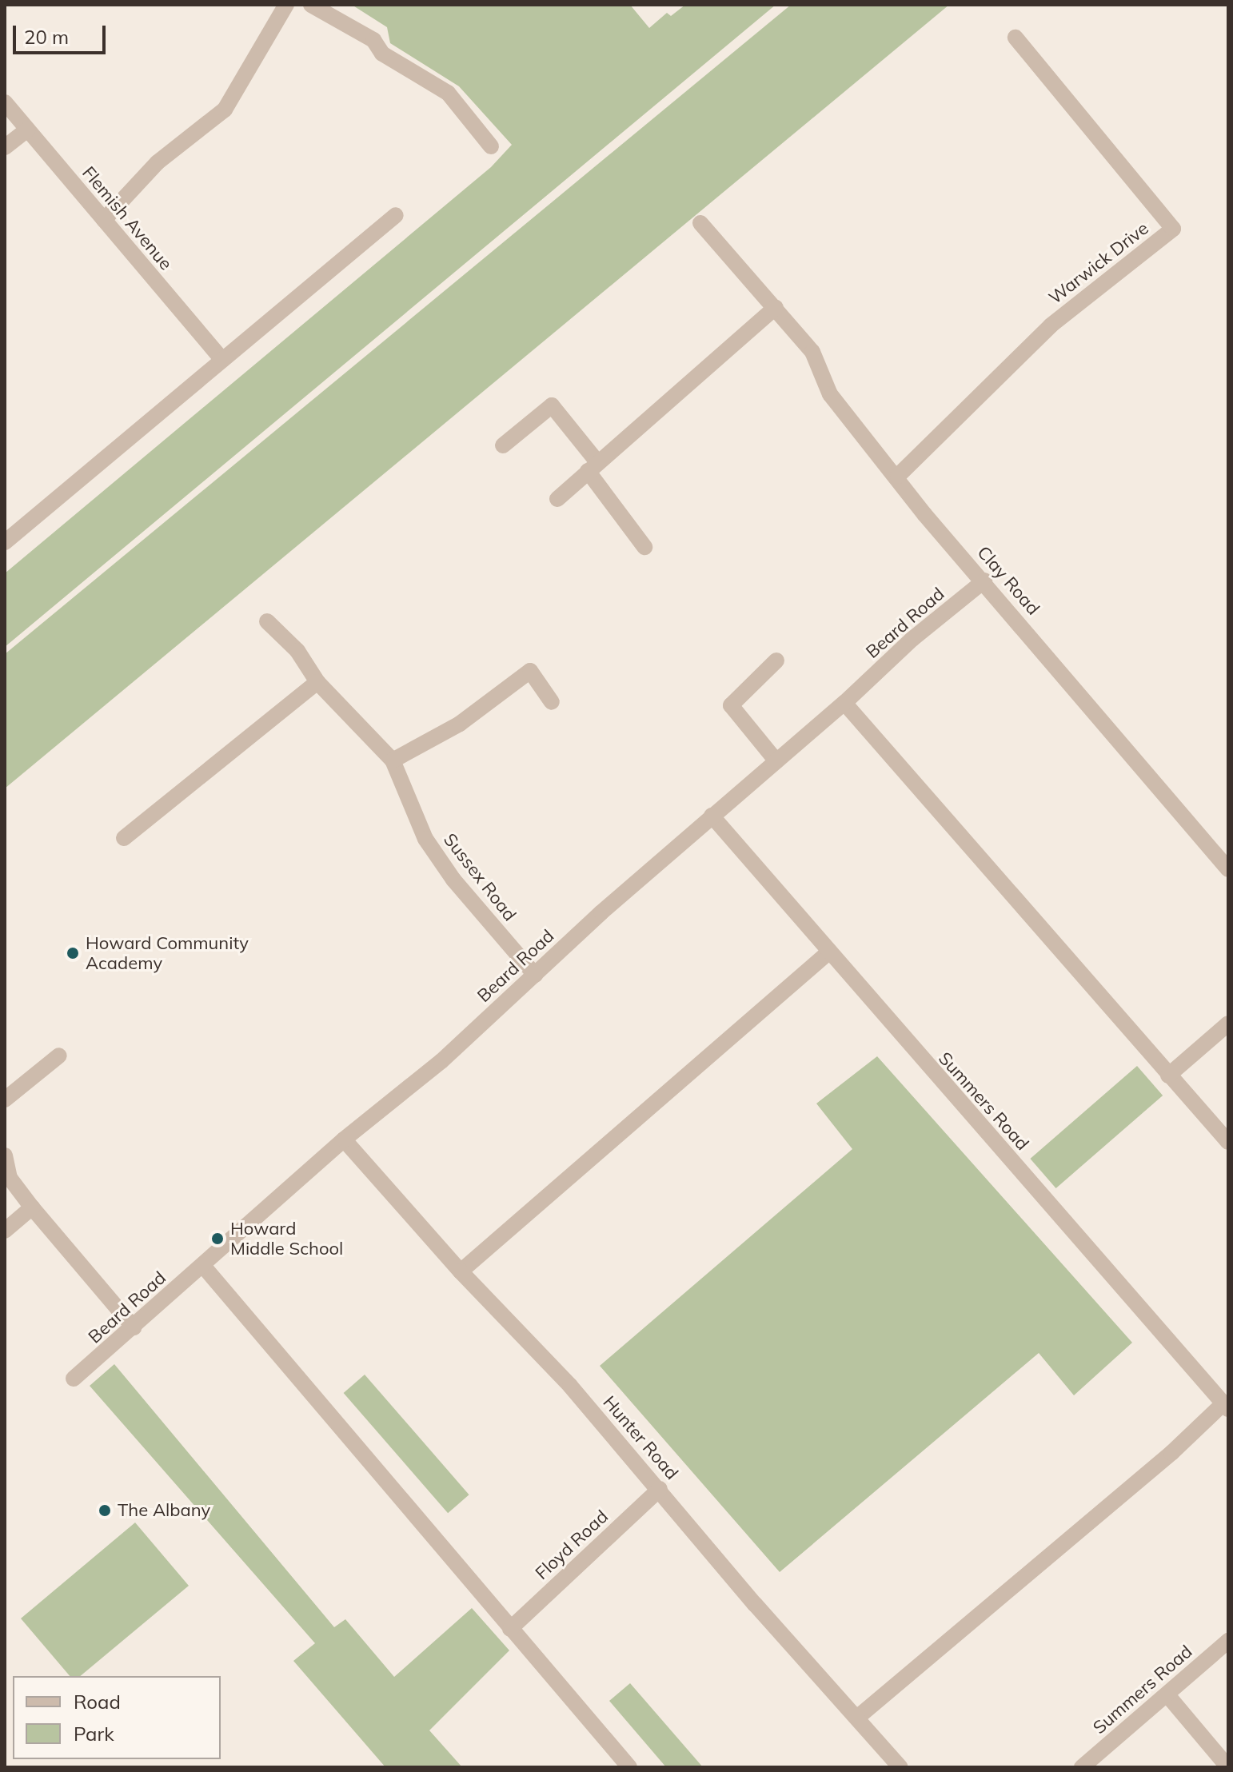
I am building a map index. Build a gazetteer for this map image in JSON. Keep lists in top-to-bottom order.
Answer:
{
  "streets": {
    "street": [
      "Flemish Avenue",
      "Warwick Drive",
      "Clay Road",
      "Beard Road",
      "Sussex Road",
      "Summers Road",
      "Hunter Road",
      "Floyd Road"
    ]
  },
  "crossings": [
    ["Warwick Drive", "Clay Road"],
    ["Clay Road", "Beard Road"],
    ["Beard Road", "Sussex Road"],
    ["Beard Road", "Summers Road"],
    ["Beard Road", "Hunter Road"],
    ["Hunter Road", "Floyd Road"]
  ],
  "places": ["Howard Community Academy", "Howard Middle School", "The Albany"],
  "legend": ["Road", "Park"],
  "scale_bar": "20 m"
}
